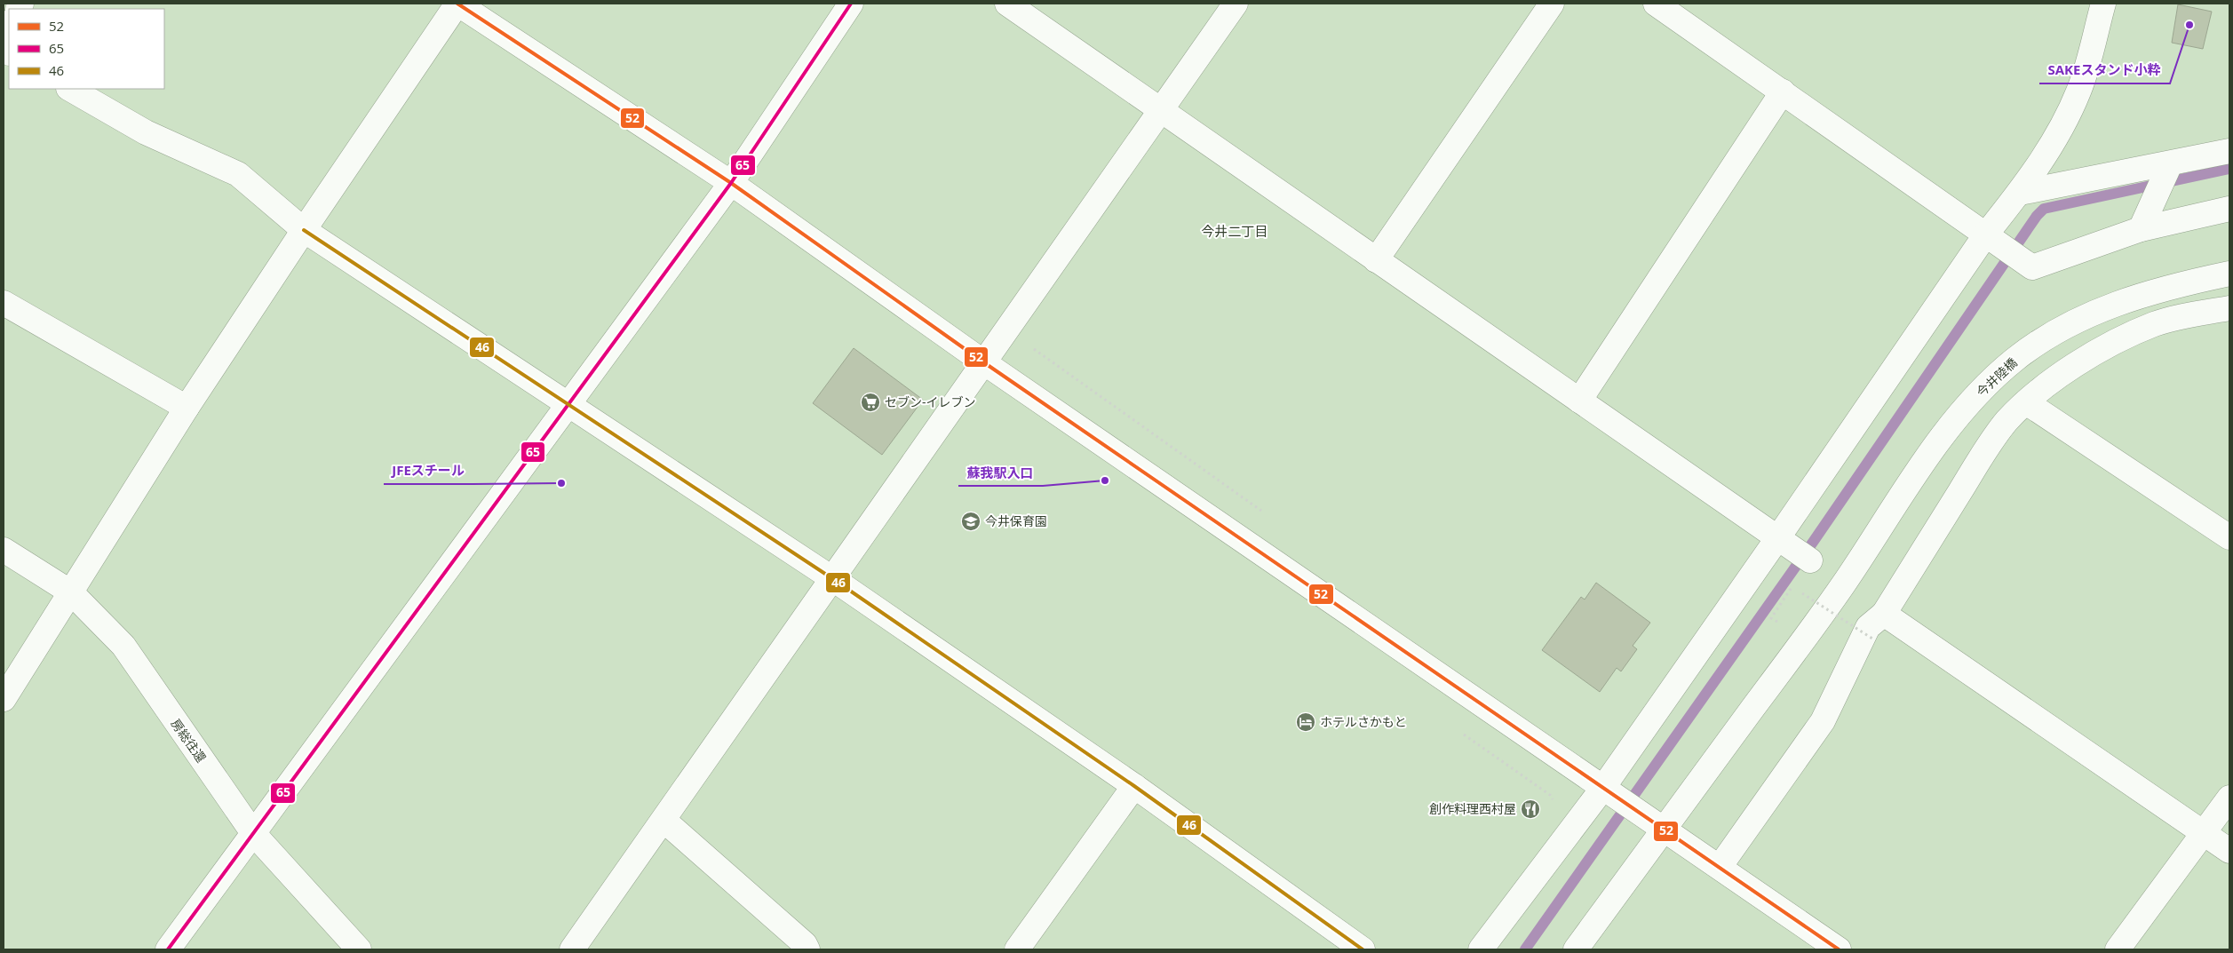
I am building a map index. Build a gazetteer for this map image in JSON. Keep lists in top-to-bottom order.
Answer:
{
  "streets": {
    "street": ["今井陸橋", "房総往還"]
  },
  "districts": ["今井二丁目"],
  "places": {
    "other": ["SAKEスタンド小粋", "蘇我駅入口", "JFEスチール"],
    "supermarket": ["セブン-イレブン"],
    "school or university": ["今井保育園"],
    "hotel": ["ホテルさかもと"],
    "restaurant": ["創作料理西村屋"]
  },
  "lines": ["transit line 52", "transit line 65", "transit line 46"],
  "legend": ["52", "65", "46"]
}
